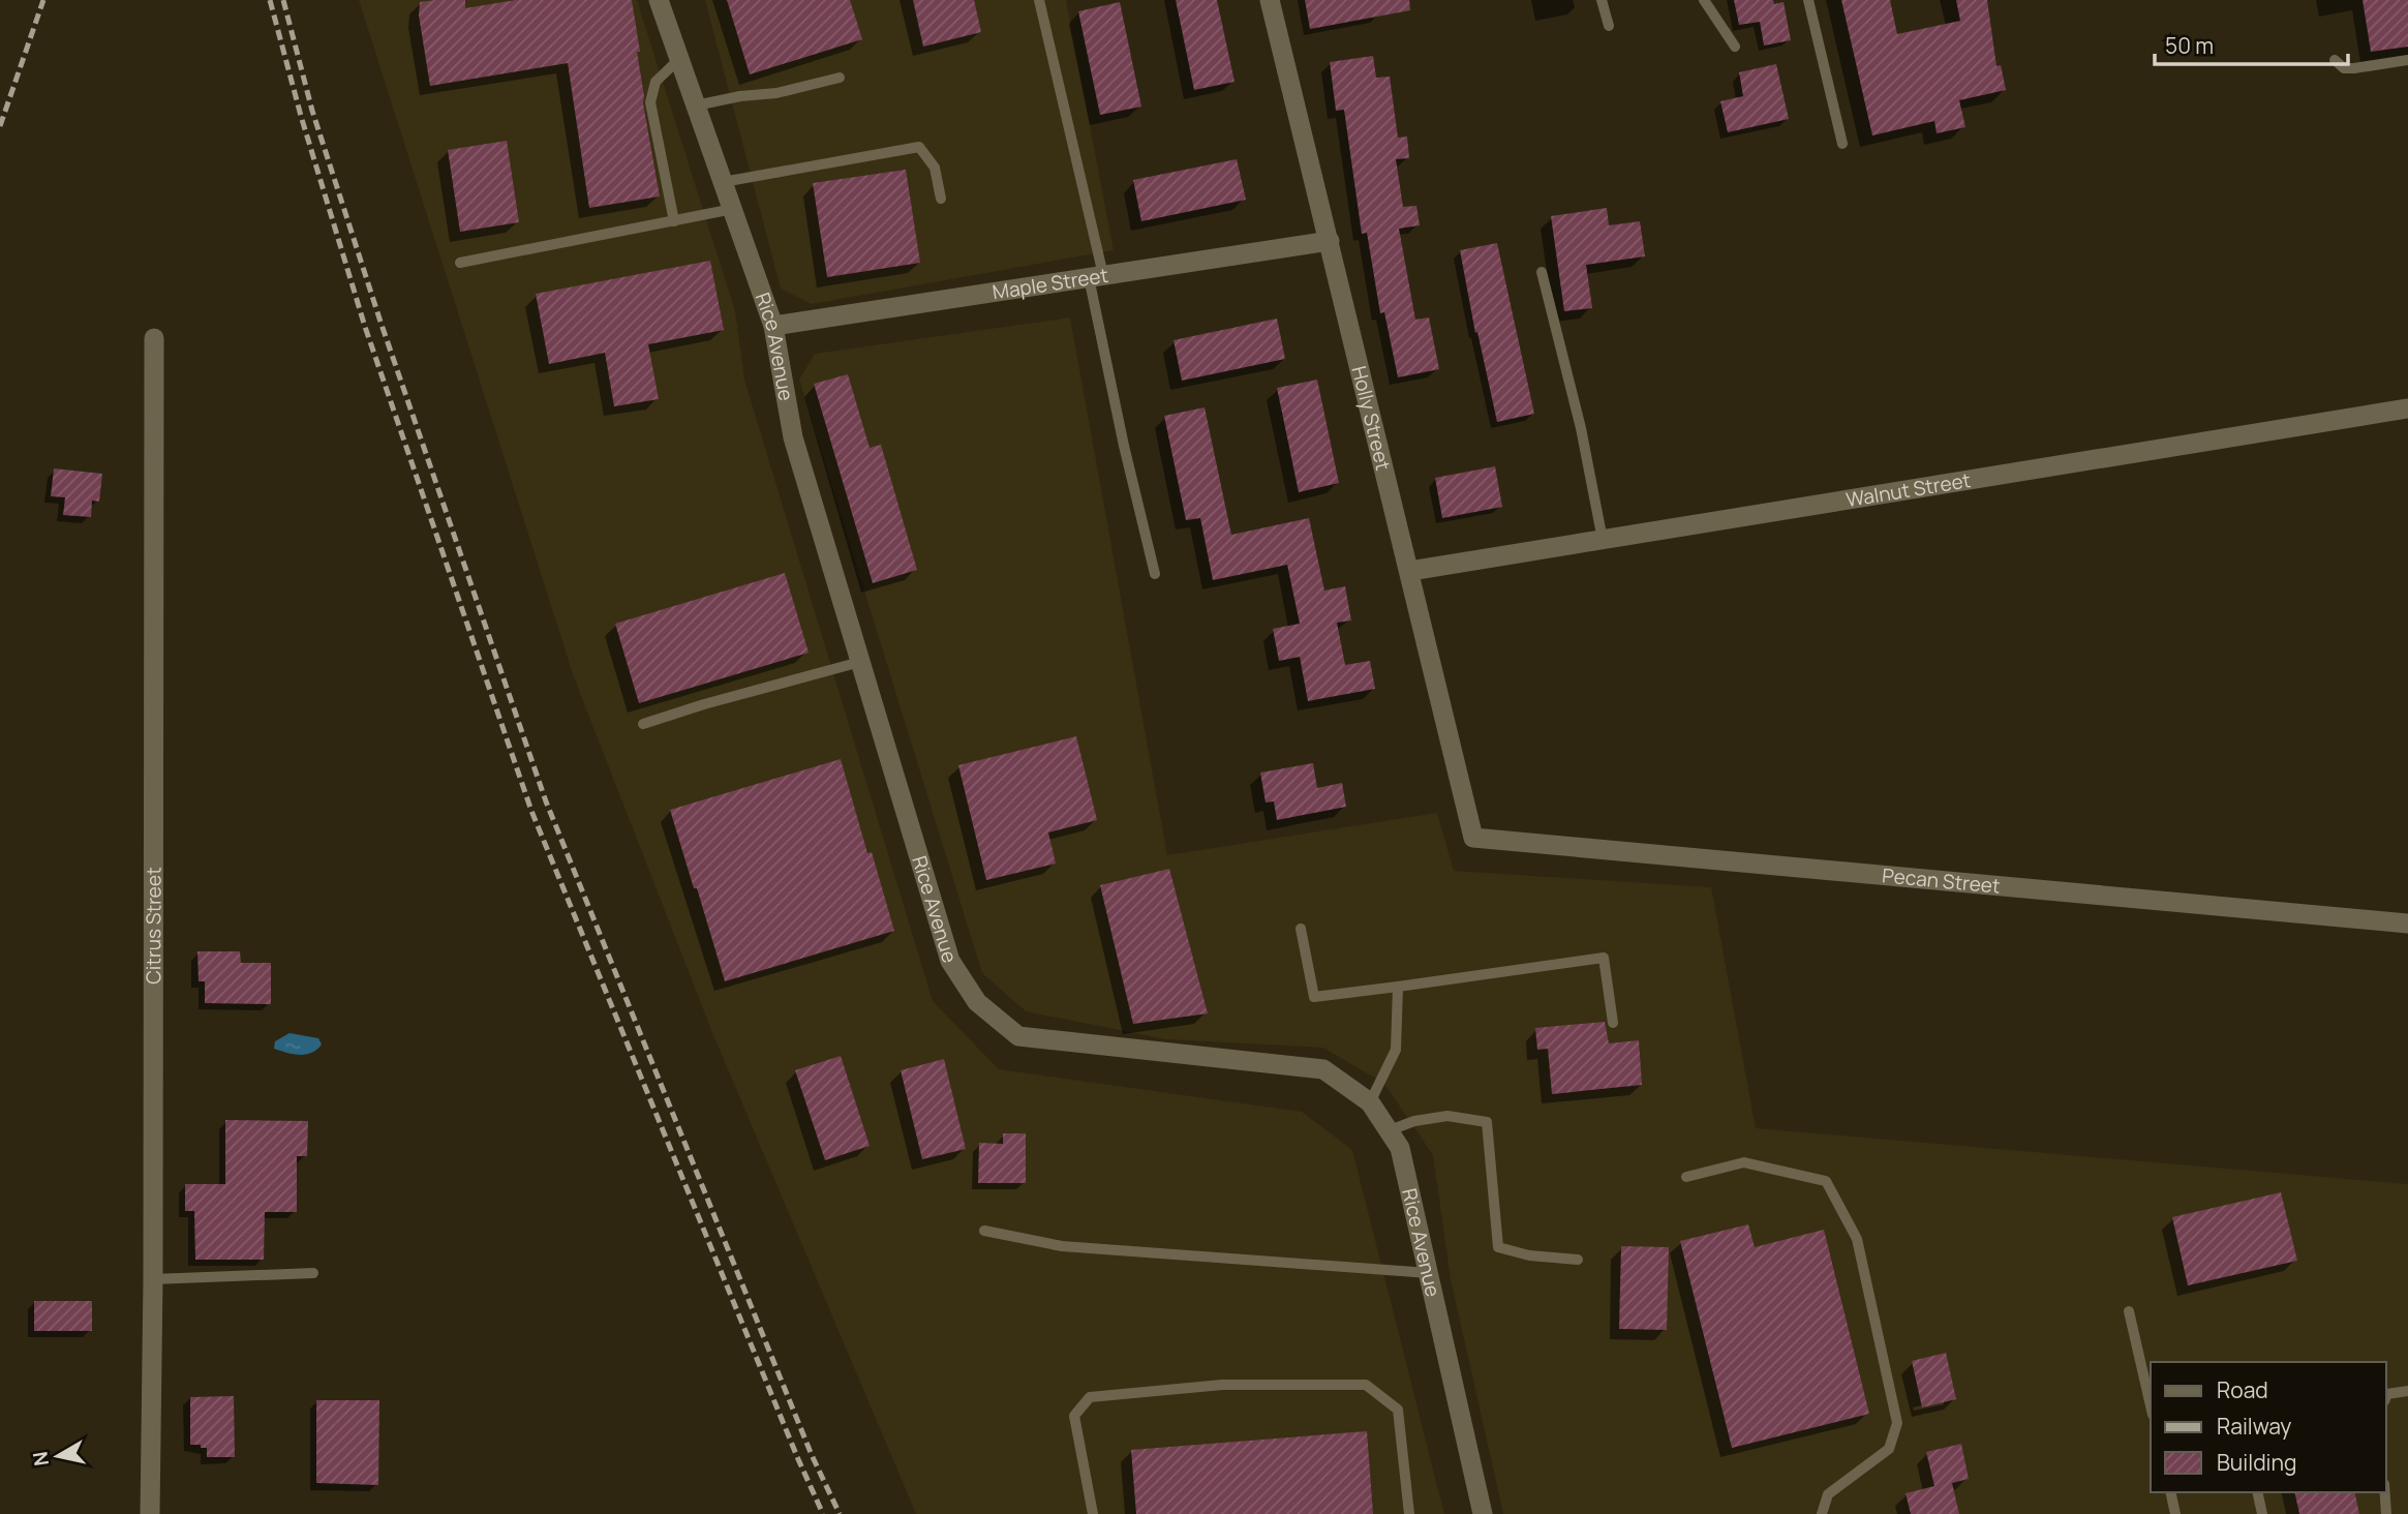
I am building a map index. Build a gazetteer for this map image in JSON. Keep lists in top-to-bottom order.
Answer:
{
  "streets": {
    "street": [
      "Maple Street",
      "Rice Avenue",
      "Holly Street",
      "Walnut Street",
      "Pecan Street",
      "Citrus Street"
    ]
  },
  "crossings": [
    ["Maple Street", "Rice Avenue"],
    ["Maple Street", "Holly Street"],
    ["Holly Street", "Walnut Street"],
    ["Holly Street", "Pecan Street"]
  ],
  "legend": ["Road", "Railway", "Building"],
  "scale_bar": "50 m",
  "north": "left"
}
